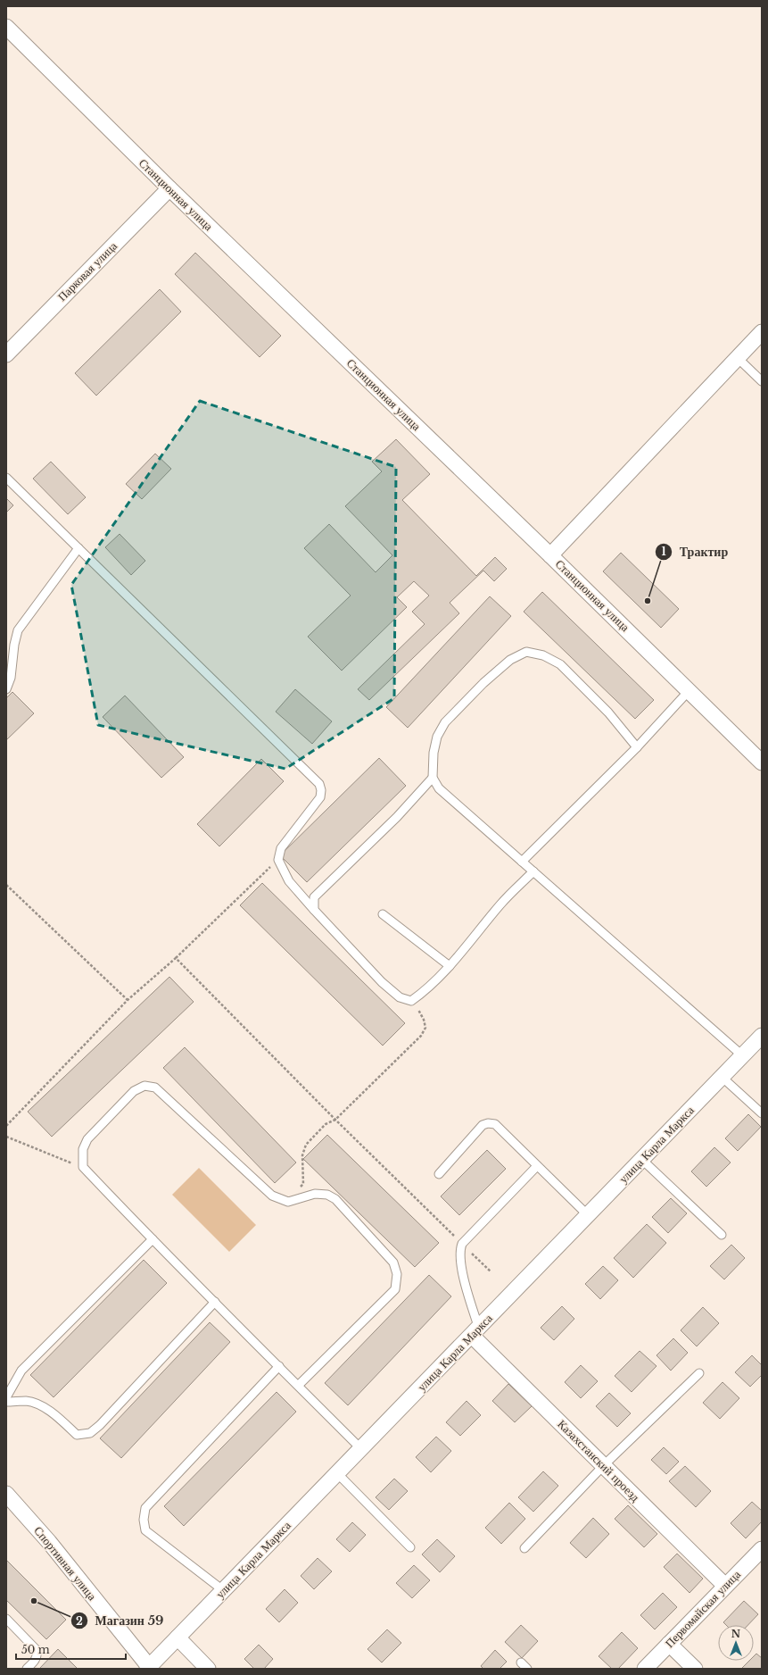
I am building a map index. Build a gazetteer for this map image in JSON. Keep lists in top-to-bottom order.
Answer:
{
  "streets": {
    "street": [
      "Станционная улица",
      "Парковая улица",
      "улица Карла Маркса",
      "Казахстанский проезд",
      "Спортивная улица",
      "Первомайская улица"
    ]
  },
  "crossings": [
    ["Станционная улица", "Парковая улица"],
    ["улица Карла Маркса", "Казахстанский проезд"],
    ["улица Карла Маркса", "Спортивная улица"],
    ["Казахстанский проезд", "Первомайская улица"]
  ],
  "places": ["Трактир", "Магазин 59"],
  "scale_bar": "50 m",
  "north": "top"
}
